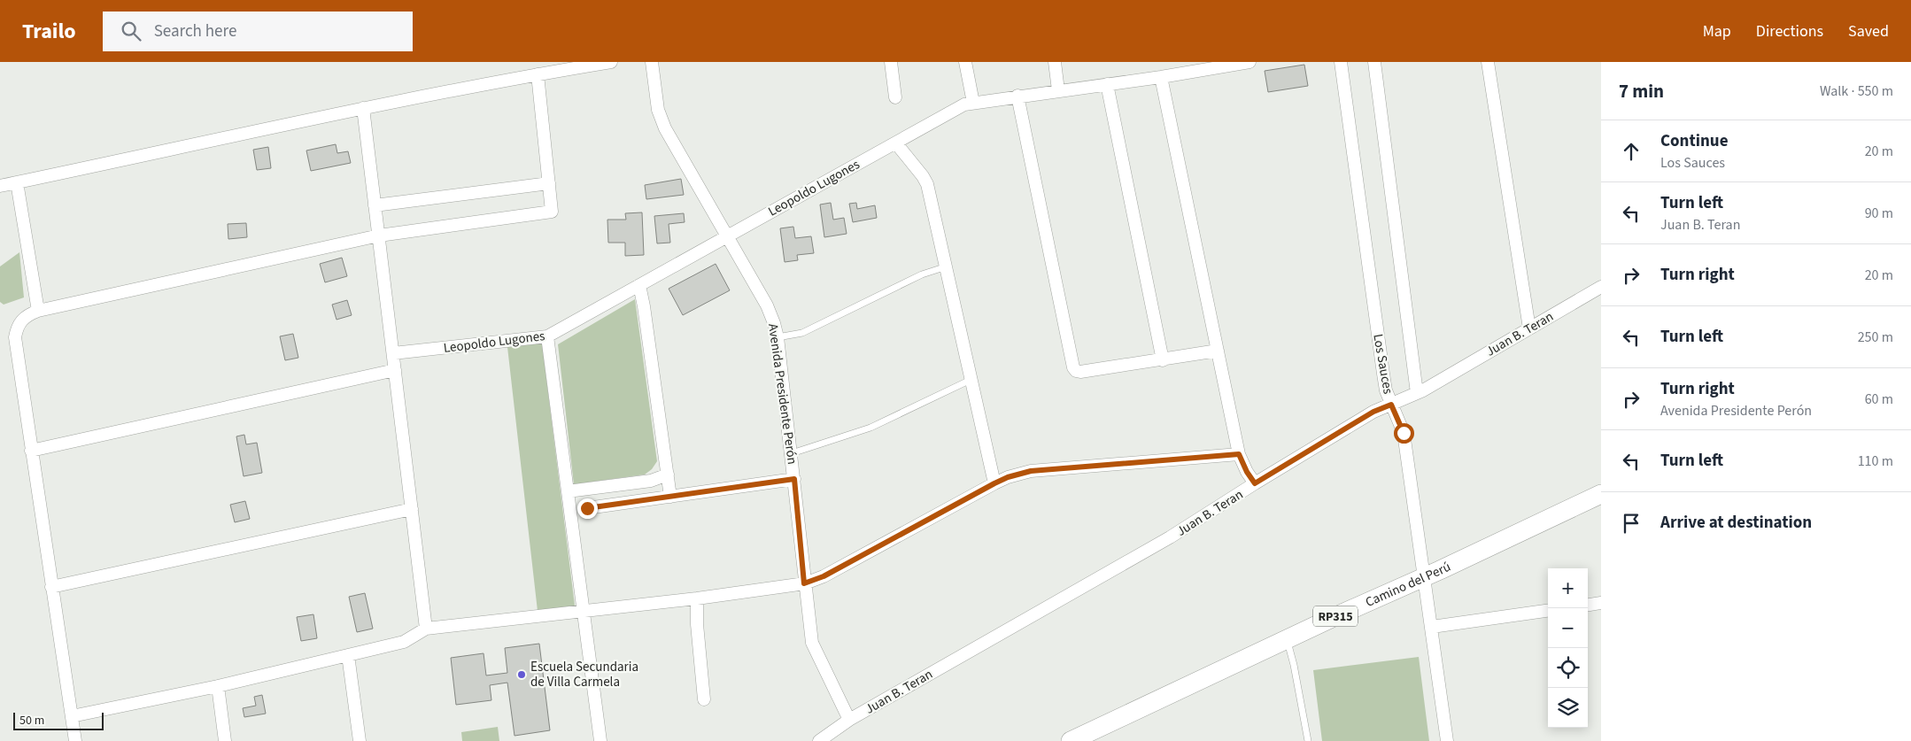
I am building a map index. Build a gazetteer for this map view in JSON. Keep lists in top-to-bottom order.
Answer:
{
  "streets": {
    "main road": ["Camino del Perú", "RP315"],
    "street": [
      "Leopoldo Lugones",
      "Juan B. Teran",
      "Los Sauces",
      "Avenida Presidente Perón"
    ]
  },
  "crossings": [
    ["Leopoldo Lugones", "Avenida Presidente Perón"],
    ["Juan B. Teran", "Los Sauces"],
    ["Juan B. Teran", "Avenida Presidente Perón"],
    ["Los Sauces", "Camino del Perú"]
  ],
  "places": ["Escuela Secundaria de Villa Carmela"],
  "scale_bar": "50 m",
  "page": {
    "header": "Trailo",
    "search": "Search here",
    "nav": ["Map", "Directions", "Saved"],
    "heading": ["7 min", "Walk · 550 m"],
    "list": [
      ["Continue", "Los Sauces", "20 m"],
      ["Turn left", "Juan B. Teran", "90 m"],
      ["Turn right", "20 m"],
      ["Turn left", "250 m"],
      ["Turn right", "Avenida Presidente Perón", "60 m"],
      ["Turn left", "110 m"],
      "Arrive at destination"
    ],
    "map_buttons": ["+", "−"],
    "scale": "50 m"
  }
}
